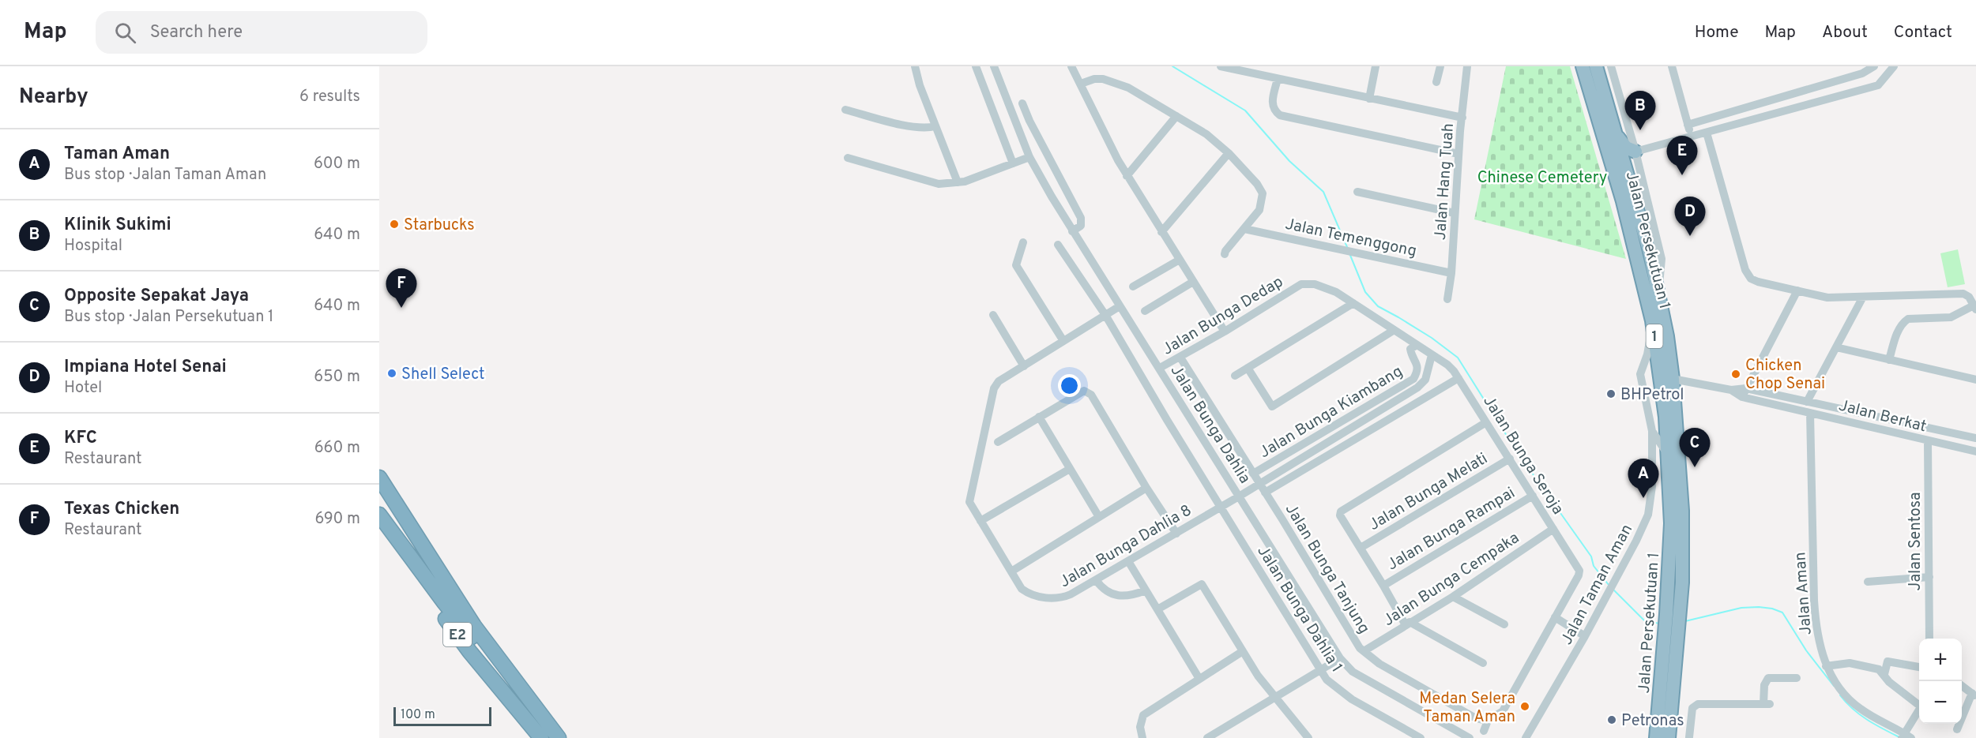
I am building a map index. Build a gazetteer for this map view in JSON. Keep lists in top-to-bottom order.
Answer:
{
  "streets": {
    "highway": ["Jalan Persekutuan 1", "1", "E2"],
    "street": [
      "Jalan Hang Tuah",
      "Jalan Temenggong",
      "Jalan Bunga Dedap",
      "Jalan Bunga Kiambang",
      "Jalan Berkat",
      "Jalan Bunga Dahlia",
      "Jalan Bunga Seroja",
      "Jalan Bunga Melati",
      "Jalan Bunga Rampai",
      "Jalan Sentosa",
      "Jalan Bunga Dahlia 8",
      "Jalan Bunga Tanjung",
      "Jalan Bunga Cempaka",
      "Jalan Taman Aman",
      "Jalan Aman",
      "Jalan Bunga Dahlia 1"
    ]
  },
  "crossings": [
    ["Jalan Hang Tuah", "Jalan Temenggong"],
    ["Jalan Persekutuan 1", "Jalan Berkat"],
    ["Jalan Bunga Dedap", "Jalan Bunga Dahlia"],
    ["Jalan Bunga Dedap", "Jalan Bunga Seroja"],
    ["Jalan Bunga Dedap", "Jalan Bunga Tanjung"],
    ["Jalan Bunga Kiambang", "Jalan Bunga Seroja"],
    ["Jalan Bunga Kiambang", "Jalan Bunga Tanjung"],
    ["Jalan Berkat", "Jalan Sentosa"],
    ["Jalan Berkat", "Jalan Aman"],
    ["Jalan Bunga Dahlia", "Jalan Bunga Dahlia 8"],
    ["Jalan Bunga Seroja", "Jalan Bunga Melati"],
    ["Jalan Bunga Seroja", "Jalan Bunga Rampai"],
    ["Jalan Bunga Seroja", "Jalan Bunga Dahlia 8"],
    ["Jalan Bunga Seroja", "Jalan Bunga Tanjung"],
    ["Jalan Bunga Seroja", "Jalan Bunga Cempaka"],
    ["Jalan Bunga Dahlia 8", "Jalan Bunga Tanjung"],
    ["Jalan Bunga Dahlia 8", "Jalan Bunga Dahlia 1"],
    ["Jalan Bunga Tanjung", "Jalan Bunga Cempaka"]
  ],
  "parks": ["Chinese Cemetery"],
  "places": [
    "Starbucks",
    "Shell Select",
    "Chicken Chop Senai",
    "BHPetrol",
    "Medan Selera Taman Aman",
    "Petronas"
  ],
  "scale_bar": "100 m",
  "page": {
    "header": "Map",
    "search": "Search here",
    "nav": [
      "Home",
      "Map",
      "About",
      "Contact"
    ],
    "heading": ["Nearby", "6 results"],
    "pins": [
      "B",
      "E",
      "D",
      "F",
      "C",
      "A"
    ],
    "list": [
      {
        "mark": "A",
        "name": "Taman Aman",
        "note": "Bus stop · Jalan Taman Aman",
        "value": "600 m"
      },
      {
        "mark": "B",
        "name": "Klinik Sukimi",
        "note": "Hospital",
        "value": "640 m"
      },
      {
        "mark": "C",
        "name": "Opposite Sepakat Jaya",
        "note": "Bus stop · Jalan Persekutuan 1",
        "value": "640 m"
      },
      {
        "mark": "D",
        "name": "Impiana Hotel Senai",
        "note": "Hotel",
        "value": "650 m"
      },
      {
        "mark": "E",
        "name": "KFC",
        "note": "Restaurant",
        "value": "660 m"
      },
      {
        "mark": "F",
        "name": "Texas Chicken",
        "note": "Restaurant",
        "value": "690 m"
      }
    ],
    "map_buttons": ["+", "−"],
    "scale": "100 m"
  }
}
